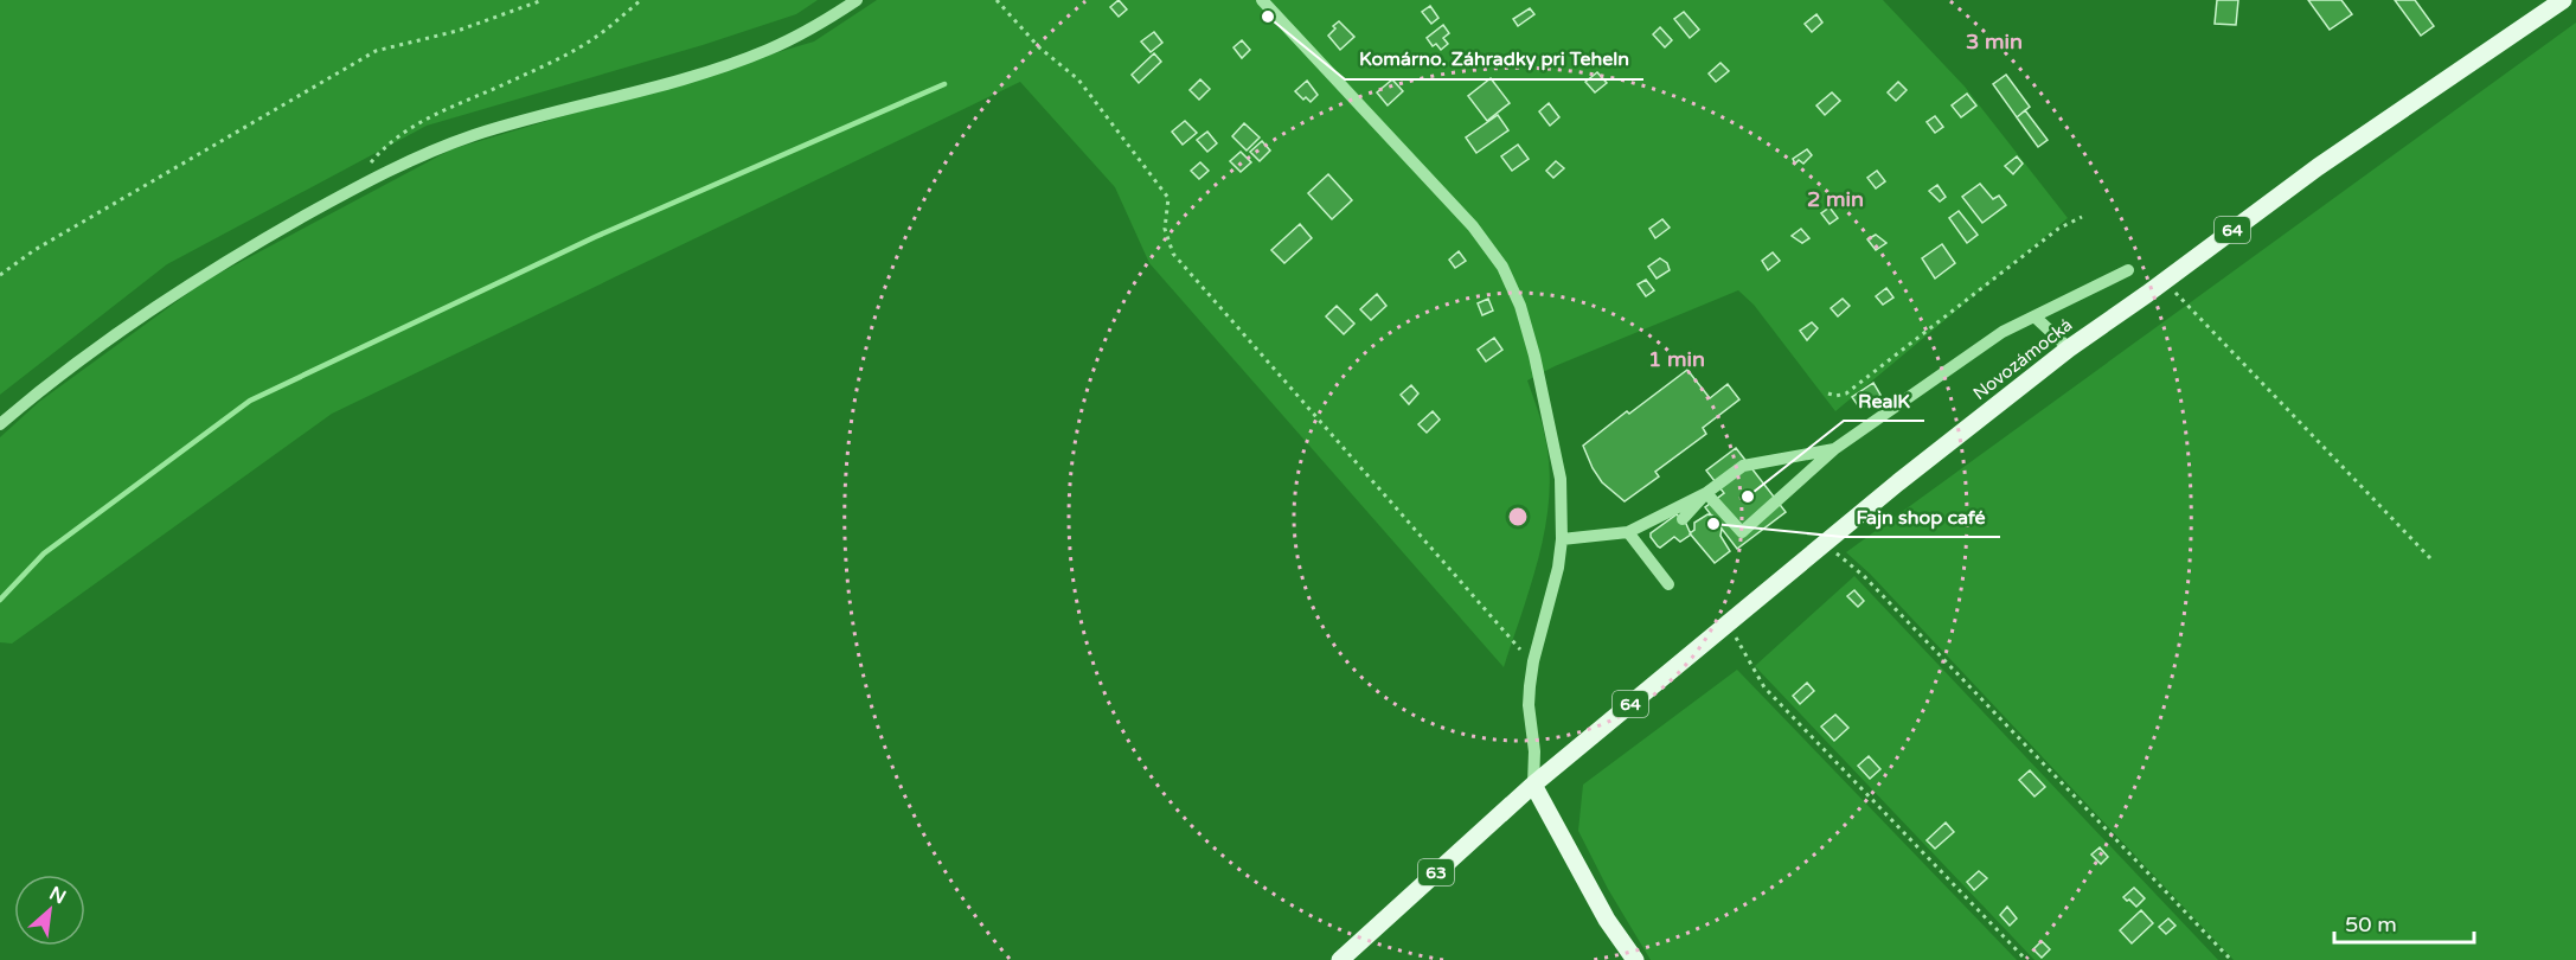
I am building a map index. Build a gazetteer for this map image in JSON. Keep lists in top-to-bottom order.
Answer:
{
  "streets": {
    "main road": ["64", "Novozámocká", "63"]
  },
  "crossings": [
    ["Novozámocká", "63"]
  ],
  "places": ["Komárno. Záhradky pri Teheln", "RealK", "Fajn shop café"],
  "scale_bar": "50 m",
  "north": "top right",
  "rings": ["3 min", "2 min", "1 min"]
}
